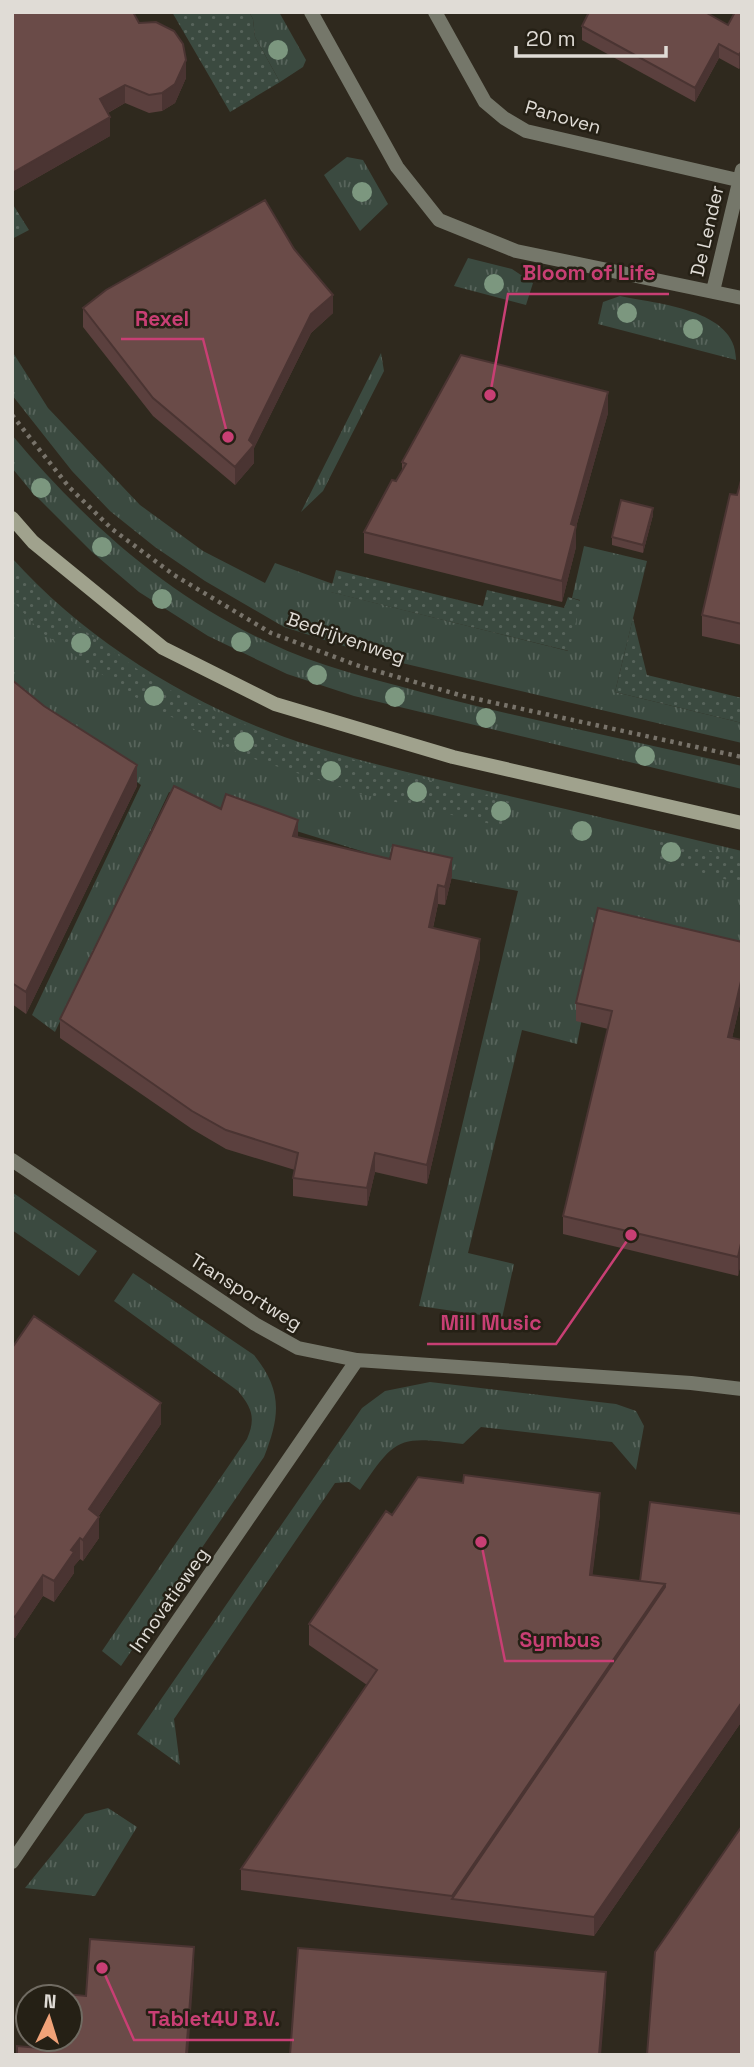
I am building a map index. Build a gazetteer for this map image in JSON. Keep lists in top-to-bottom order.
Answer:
{
  "streets": {
    "street": [
      "Panoven",
      "De Lender",
      "Transportweg",
      "Innovatieweg"
    ],
    "path": ["Bedrijvenweg"]
  },
  "crossings": [
    ["Panoven", "De Lender"],
    ["Transportweg", "Innovatieweg"]
  ],
  "places": [
    "Bloom of Life",
    "Rexel",
    "Mill Music",
    "Symbus",
    "Tablet4U B.V."
  ],
  "scale_bar": "20 m",
  "north": "top"
}
